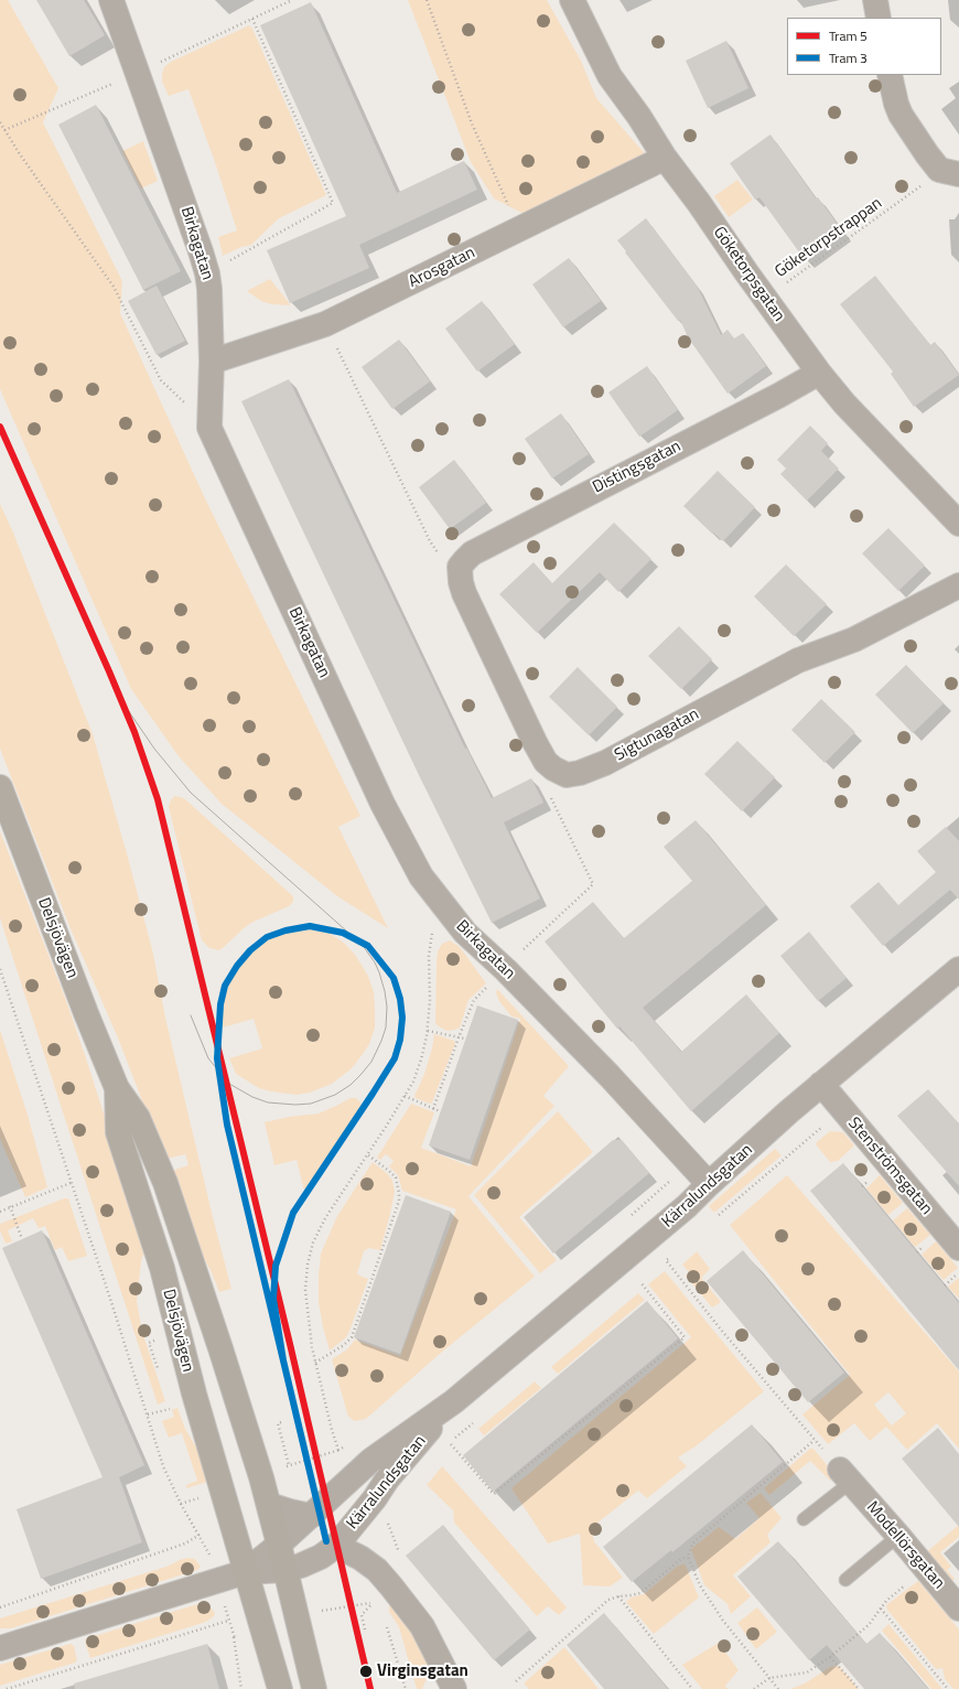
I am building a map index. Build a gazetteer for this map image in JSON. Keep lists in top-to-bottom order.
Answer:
{
  "streets": {
    "street": [
      "Birkagatan",
      "Arosgatan",
      "Göketorpsgatan",
      "Distingsgatan",
      "Sigtunagatan",
      "Delsjövägen",
      "Stenströmsgatan",
      "Kärralundsgatan",
      "Modellörsgatan"
    ],
    "path": ["Göketorpstrappan"]
  },
  "crossings": [
    ["Göketorpstrappan", "Göketorpsgatan"],
    ["Birkagatan", "Arosgatan"],
    ["Birkagatan", "Kärralundsgatan"],
    ["Arosgatan", "Göketorpsgatan"],
    ["Göketorpsgatan", "Distingsgatan"],
    ["Delsjövägen", "Kärralundsgatan"],
    ["Stenströmsgatan", "Kärralundsgatan"]
  ],
  "places": ["Virginsgatan"],
  "lines": ["tram line 5", "tram line 3"],
  "legend": ["Tram 5", "Tram 3"]
}
